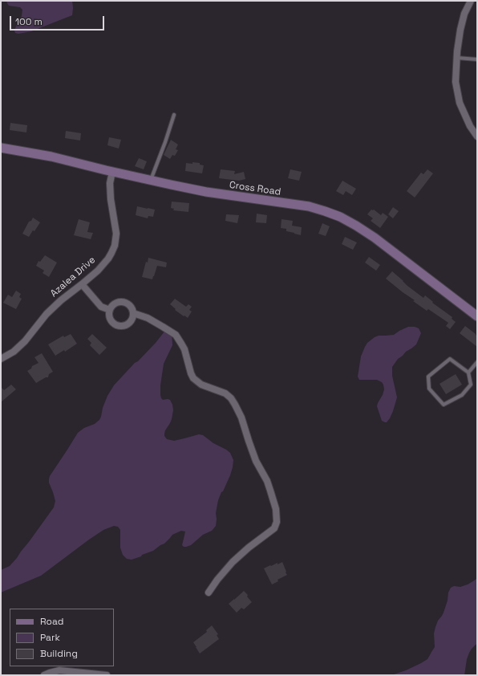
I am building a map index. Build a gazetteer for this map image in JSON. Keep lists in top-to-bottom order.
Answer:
{
  "streets": {
    "street": ["Cross Road", "Azalea Drive"]
  },
  "crossings": [
    ["Cross Road", "Azalea Drive"]
  ],
  "legend": ["Road", "Park", "Building"],
  "scale_bar": "100 m"
}
